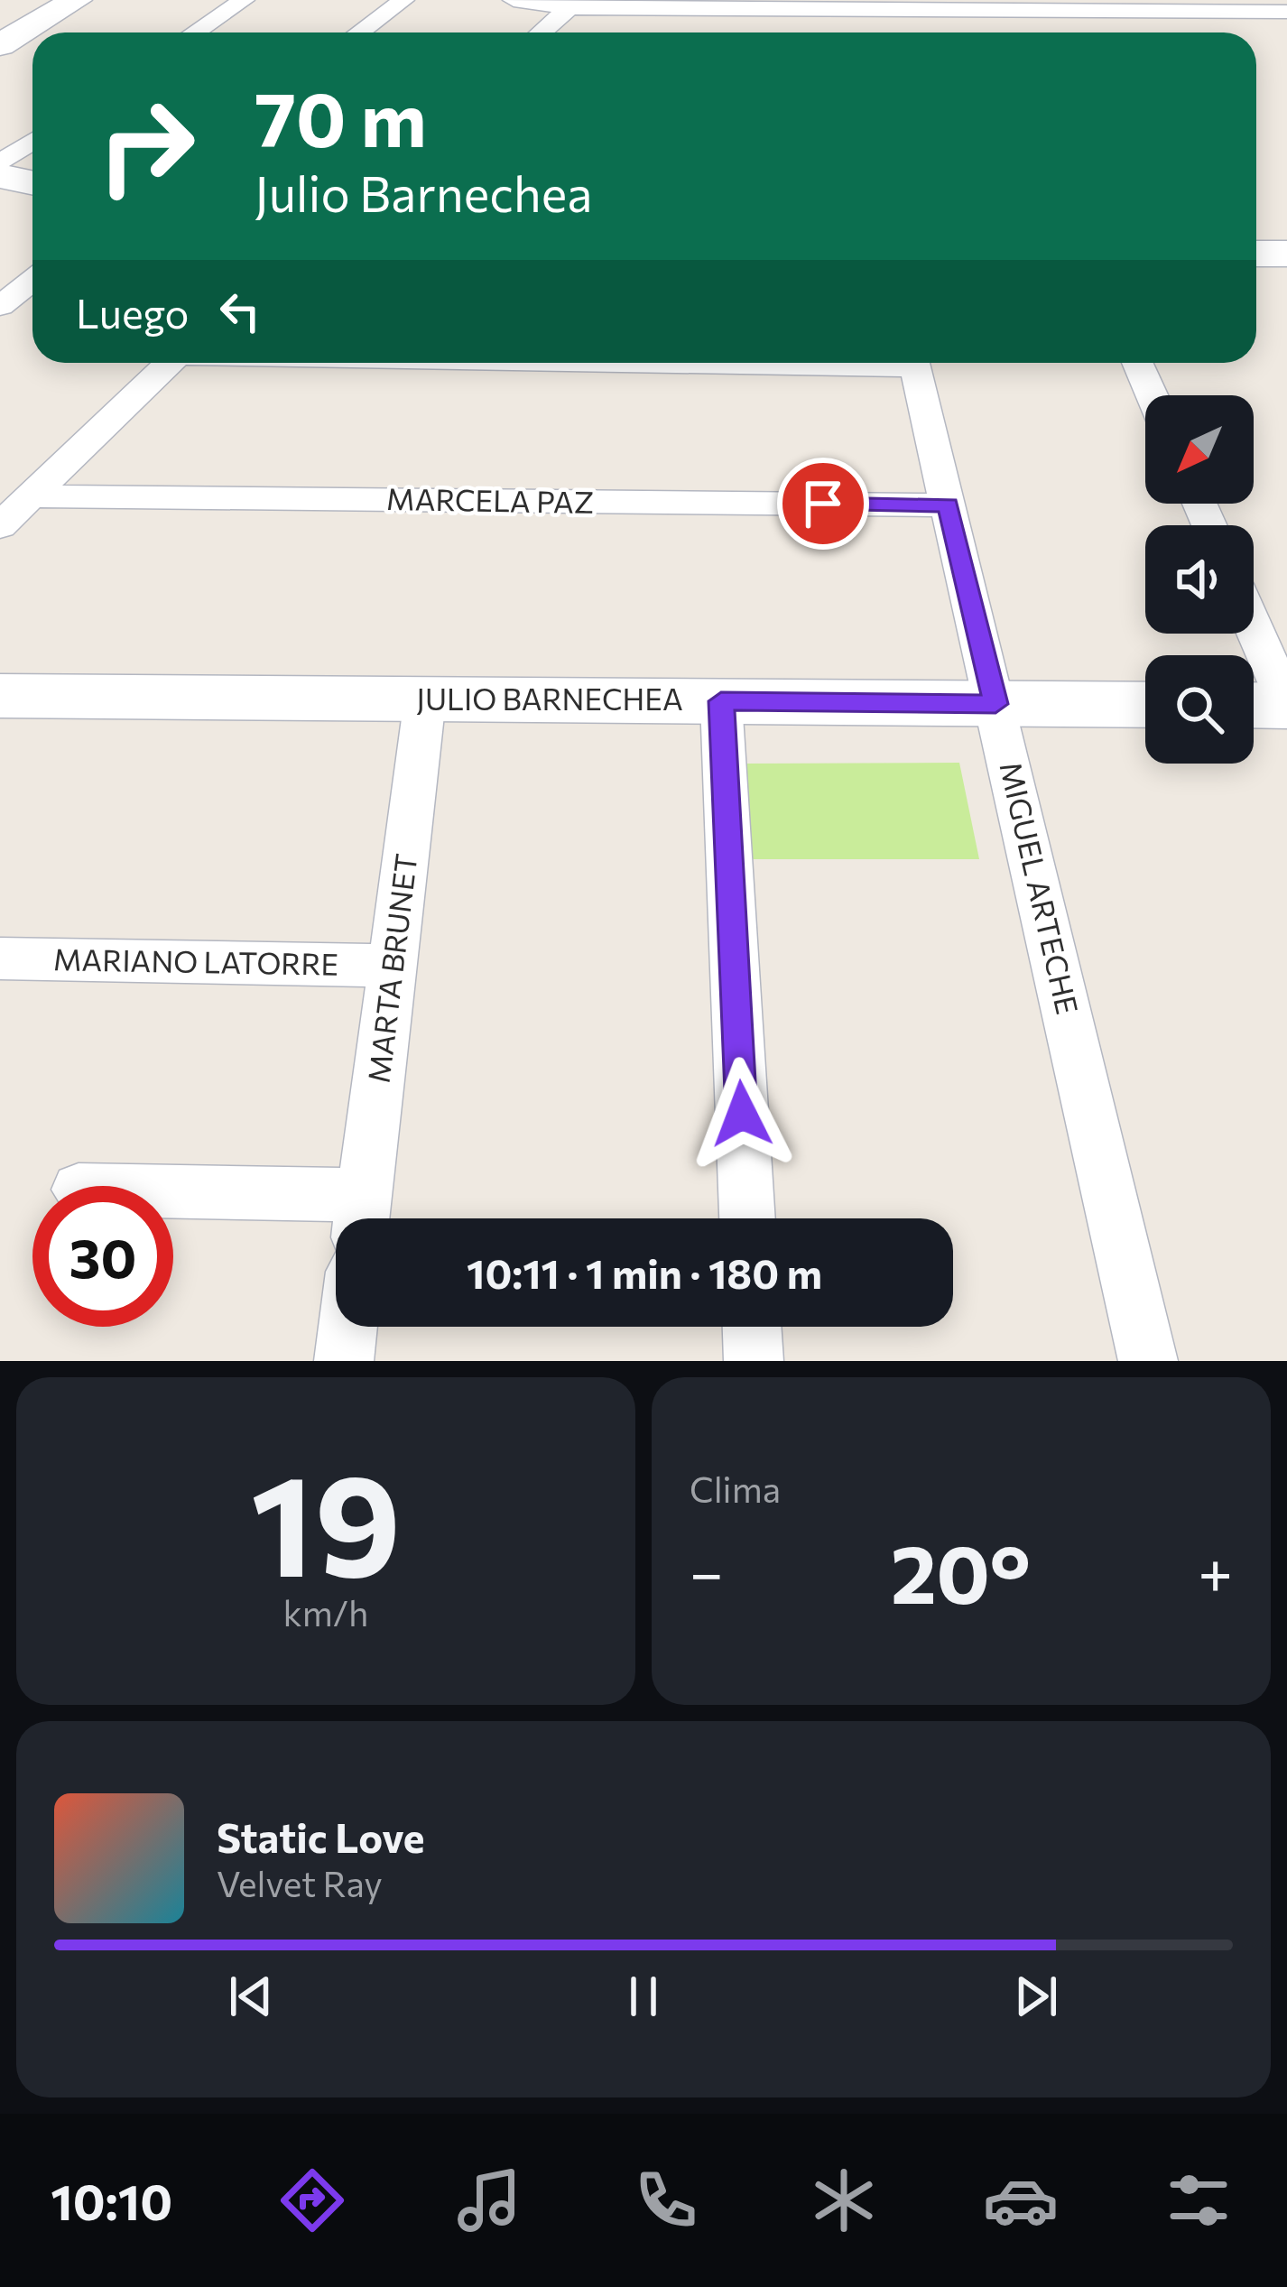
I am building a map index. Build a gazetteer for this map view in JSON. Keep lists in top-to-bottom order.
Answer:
{
  "streets": {
    "street": [
      "MARCELA PAZ",
      "JULIO BARNECHEA",
      "MIGUEL ARTECHE",
      "MARIANO LATORRE",
      "MARTA BRUNET"
    ]
  },
  "crossings": [
    ["MARCELA PAZ", "MIGUEL ARTECHE"],
    ["JULIO BARNECHEA", "MIGUEL ARTECHE"],
    ["JULIO BARNECHEA", "MARTA BRUNET"],
    ["MARIANO LATORRE", "MARTA BRUNET"]
  ],
  "north": "bottom left",
  "page": {
    "turn": ["70 m", "Julio Barnechea"],
    "then": "Luego",
    "limit": "30",
    "trip": "10:11 · 1 min · 180 m",
    "tile": [
      ["19", "km/h"],
      "Clima"
    ],
    "heat": ["−", "20°", "+"],
    "song": ["Static Love", "Velvet Ray"],
    "tabs": "10:10"
  }
}
